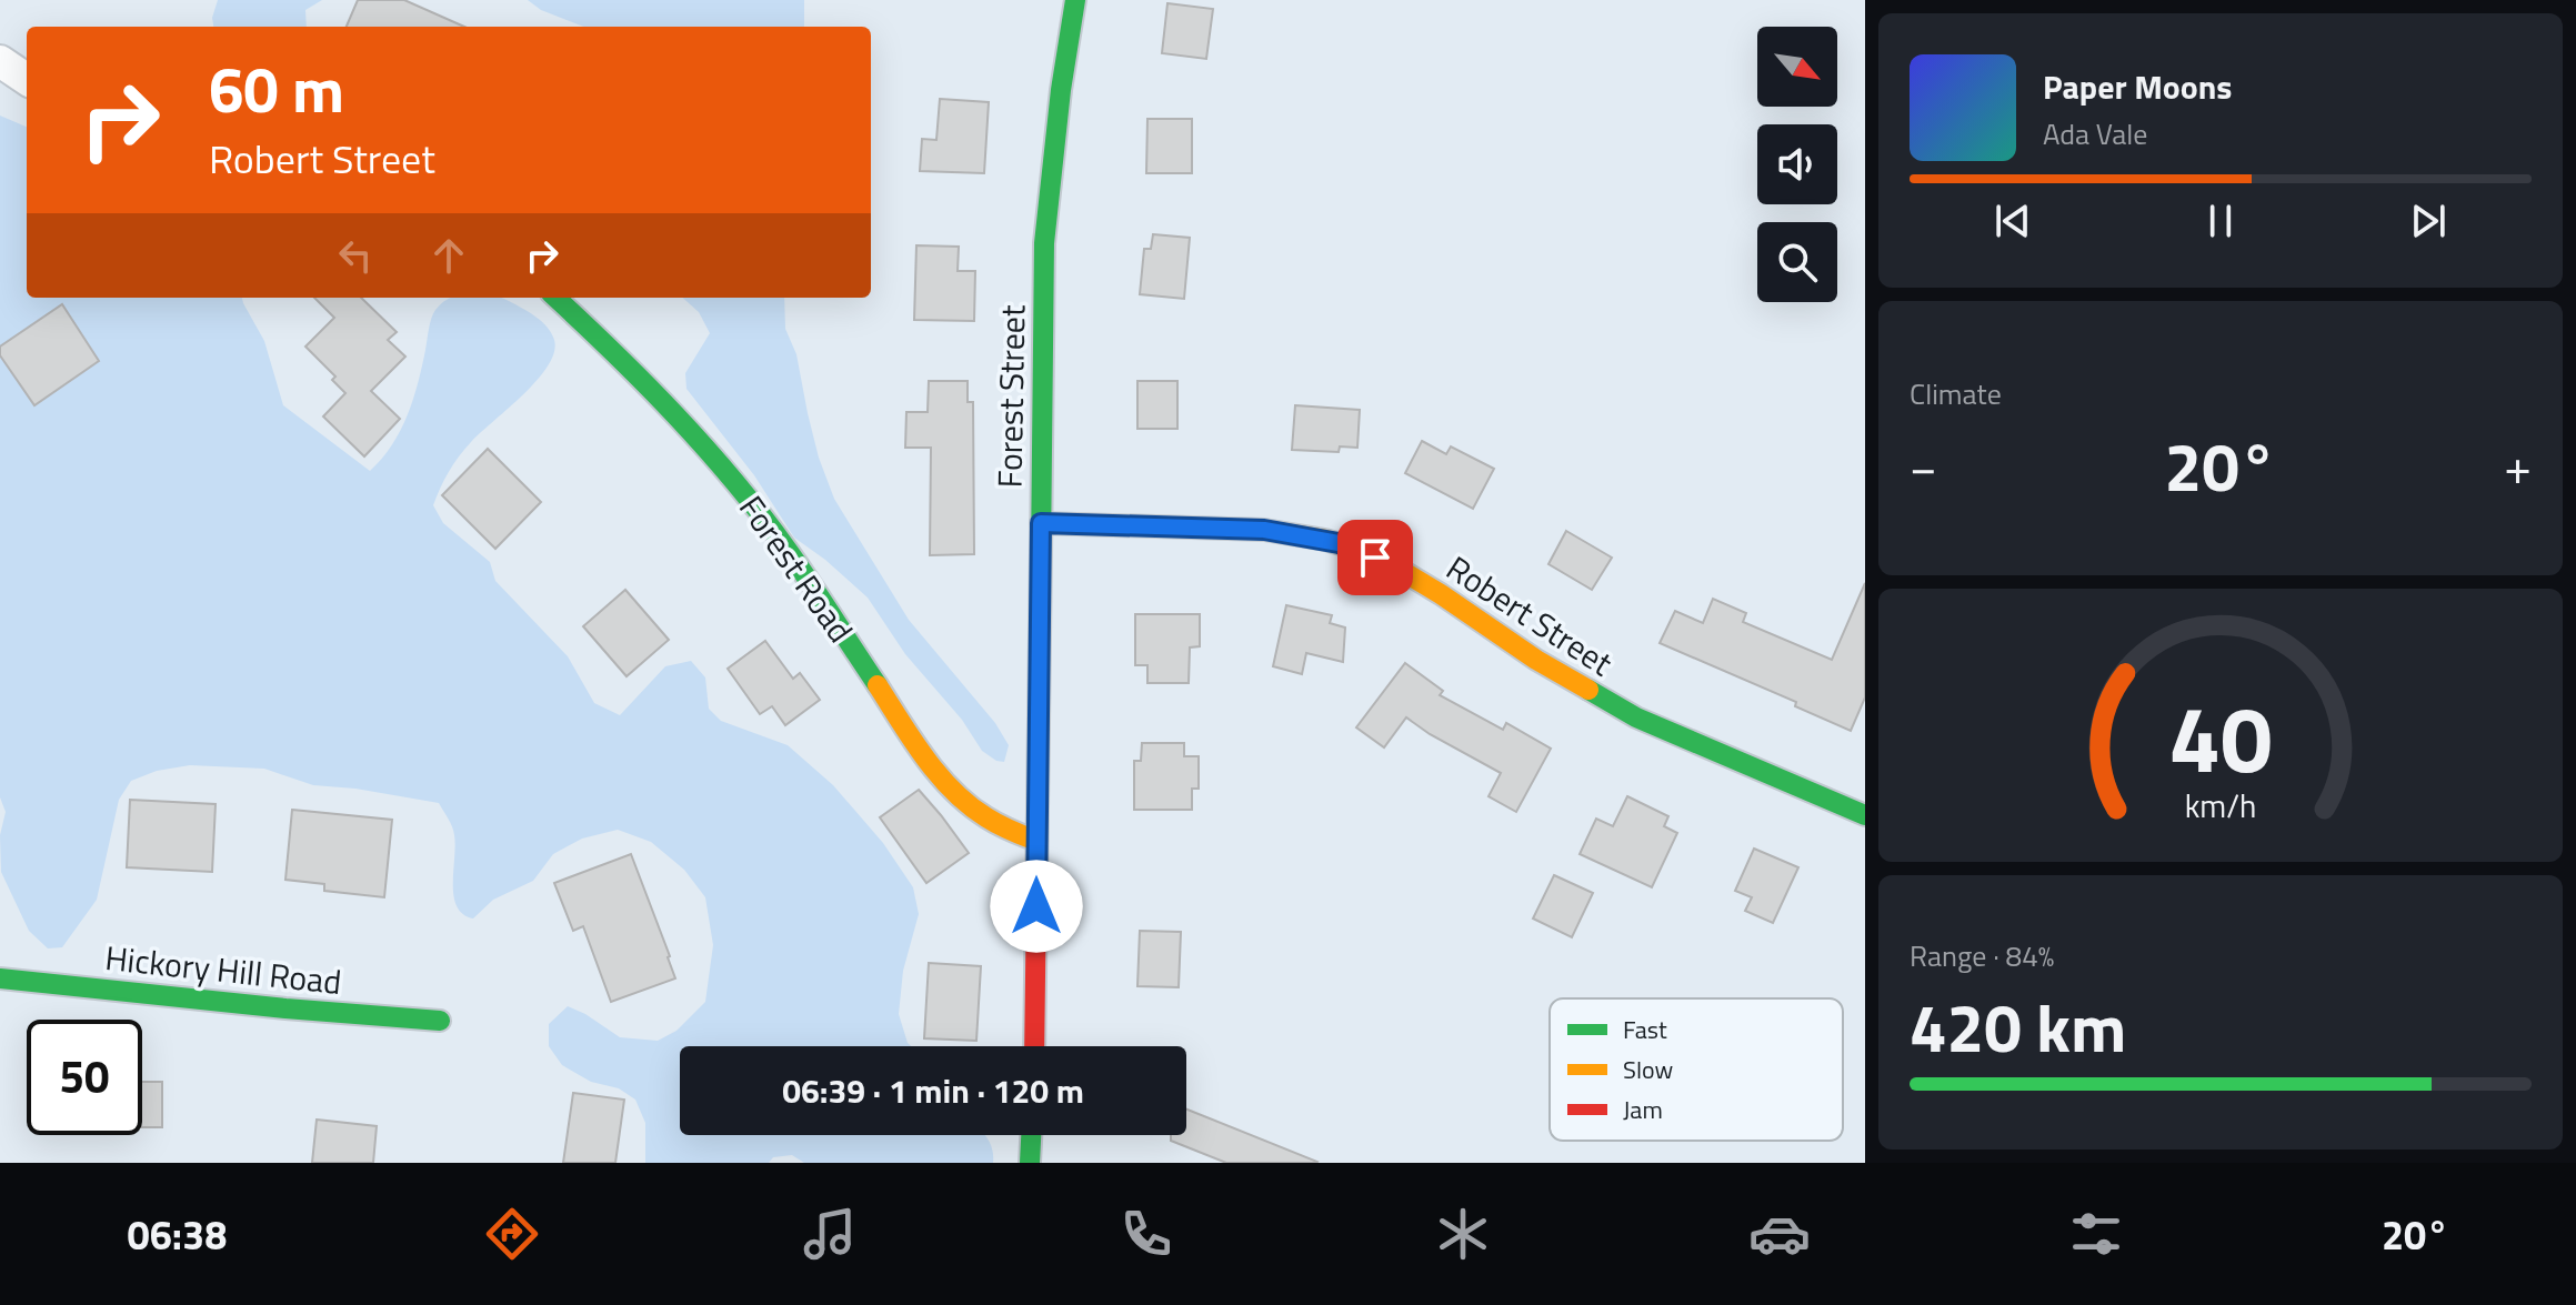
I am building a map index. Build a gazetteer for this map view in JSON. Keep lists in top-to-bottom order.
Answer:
{
  "streets": {
    "street": [
      "Forest Street",
      "Forest Road",
      "Robert Street",
      "Hickory Hill Road"
    ]
  },
  "crossings": [
    ["Forest Street", "Forest Road"],
    ["Forest Street", "Robert Street"]
  ],
  "legend": ["Fast", "Slow", "Jam"],
  "north": "bottom right",
  "page": {
    "turn": ["60 m", "Robert Street"],
    "song": ["Paper Moons", "Ada Vale"],
    "tile": [
      "Climate",
      ["Range · 84%", "420 km"]
    ],
    "heat": ["−", "20°", "+"],
    "limit": "50",
    "trip": "06:39 · 1 min · 120 m",
    "tabs": ["06:38", "20°"],
    "gauge": ["40", "km/h"]
  }
}
